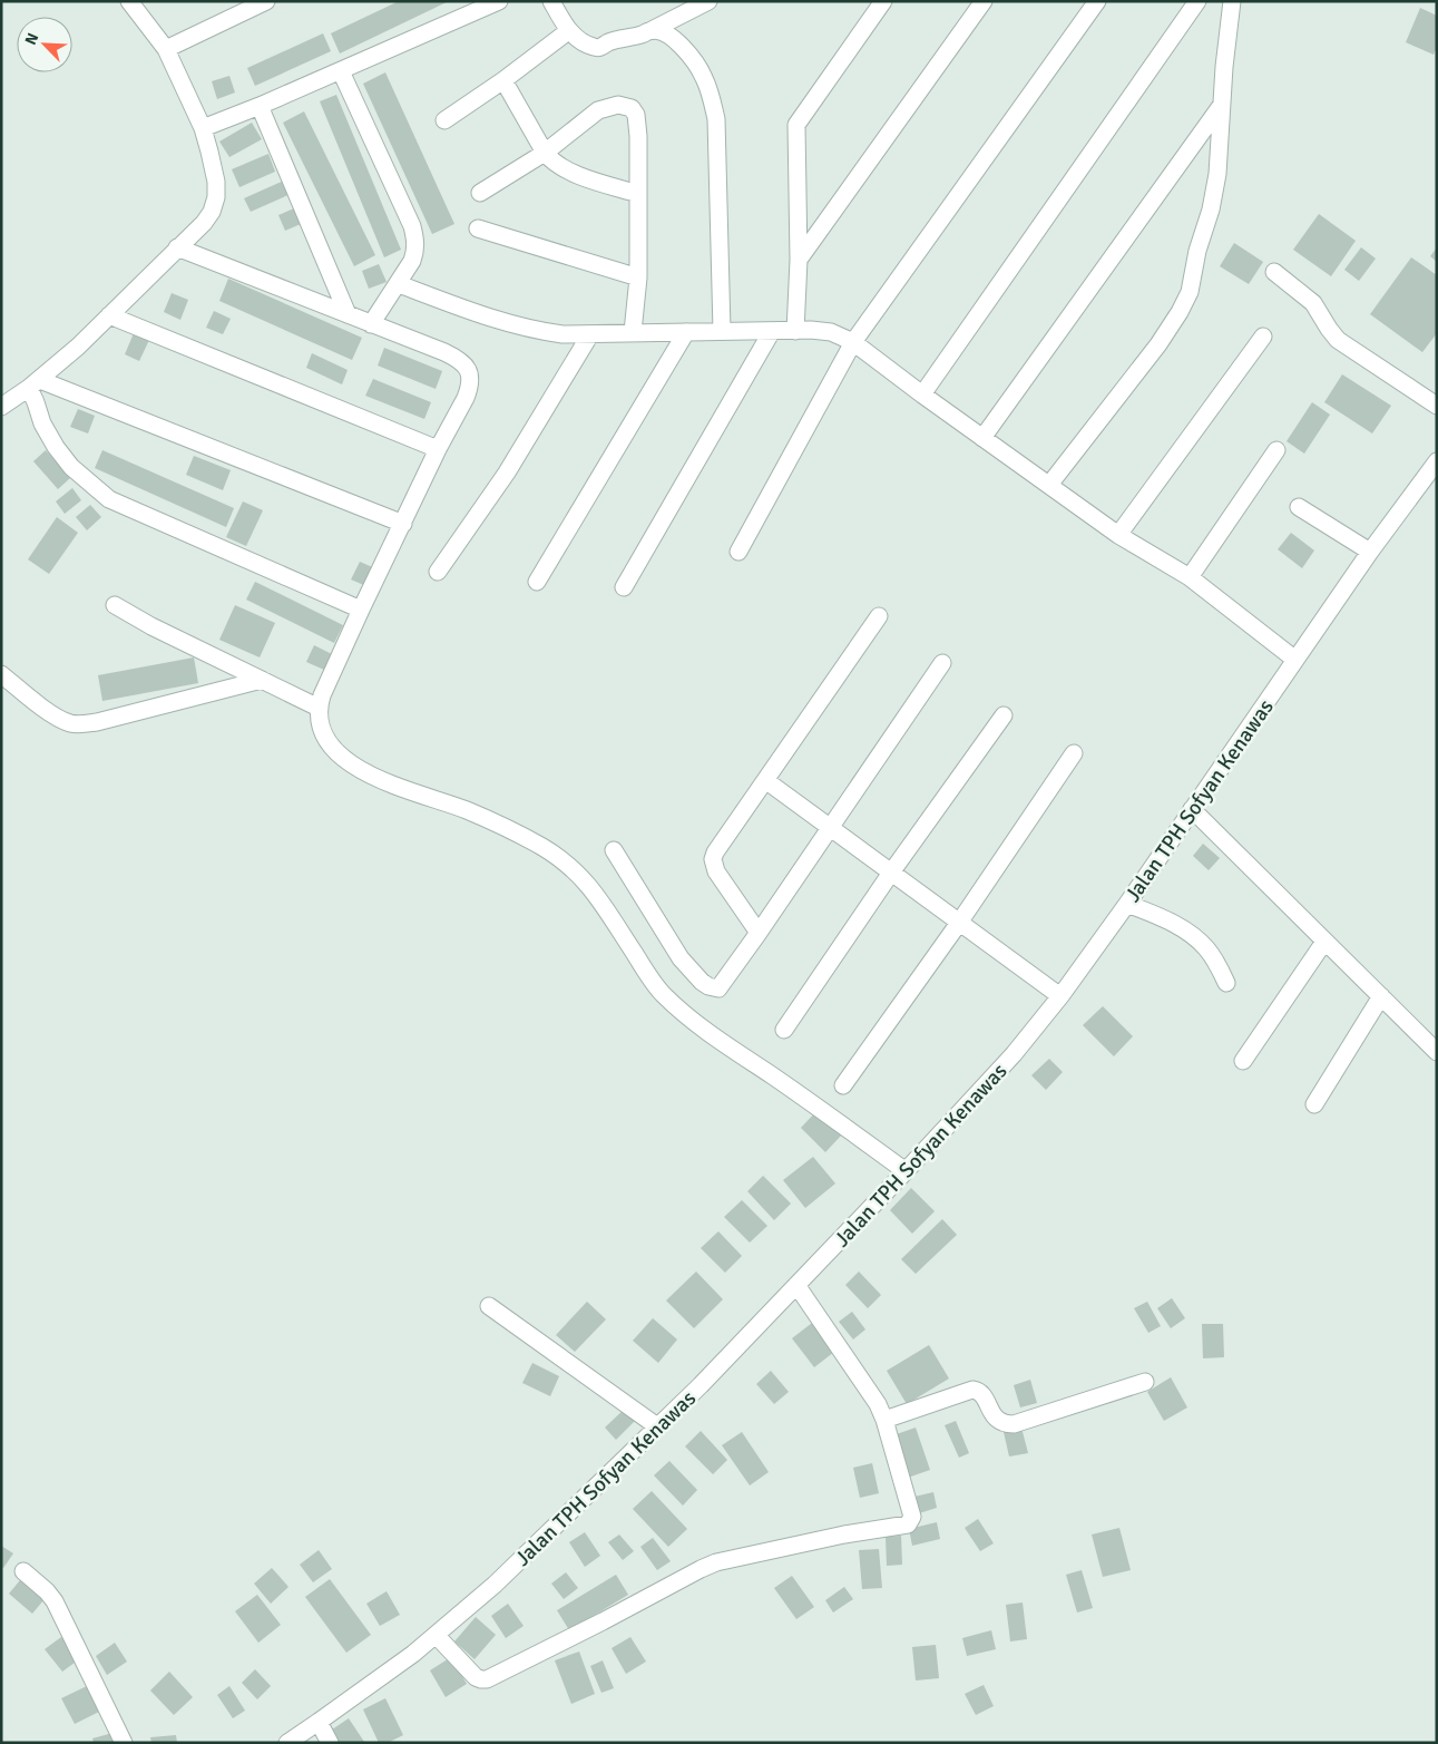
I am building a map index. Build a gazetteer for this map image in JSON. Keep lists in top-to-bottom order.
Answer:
{
  "streets": {
    "street": ["Jalan TPH Sofyan Kenawas"]
  },
  "north": "top left"
}
